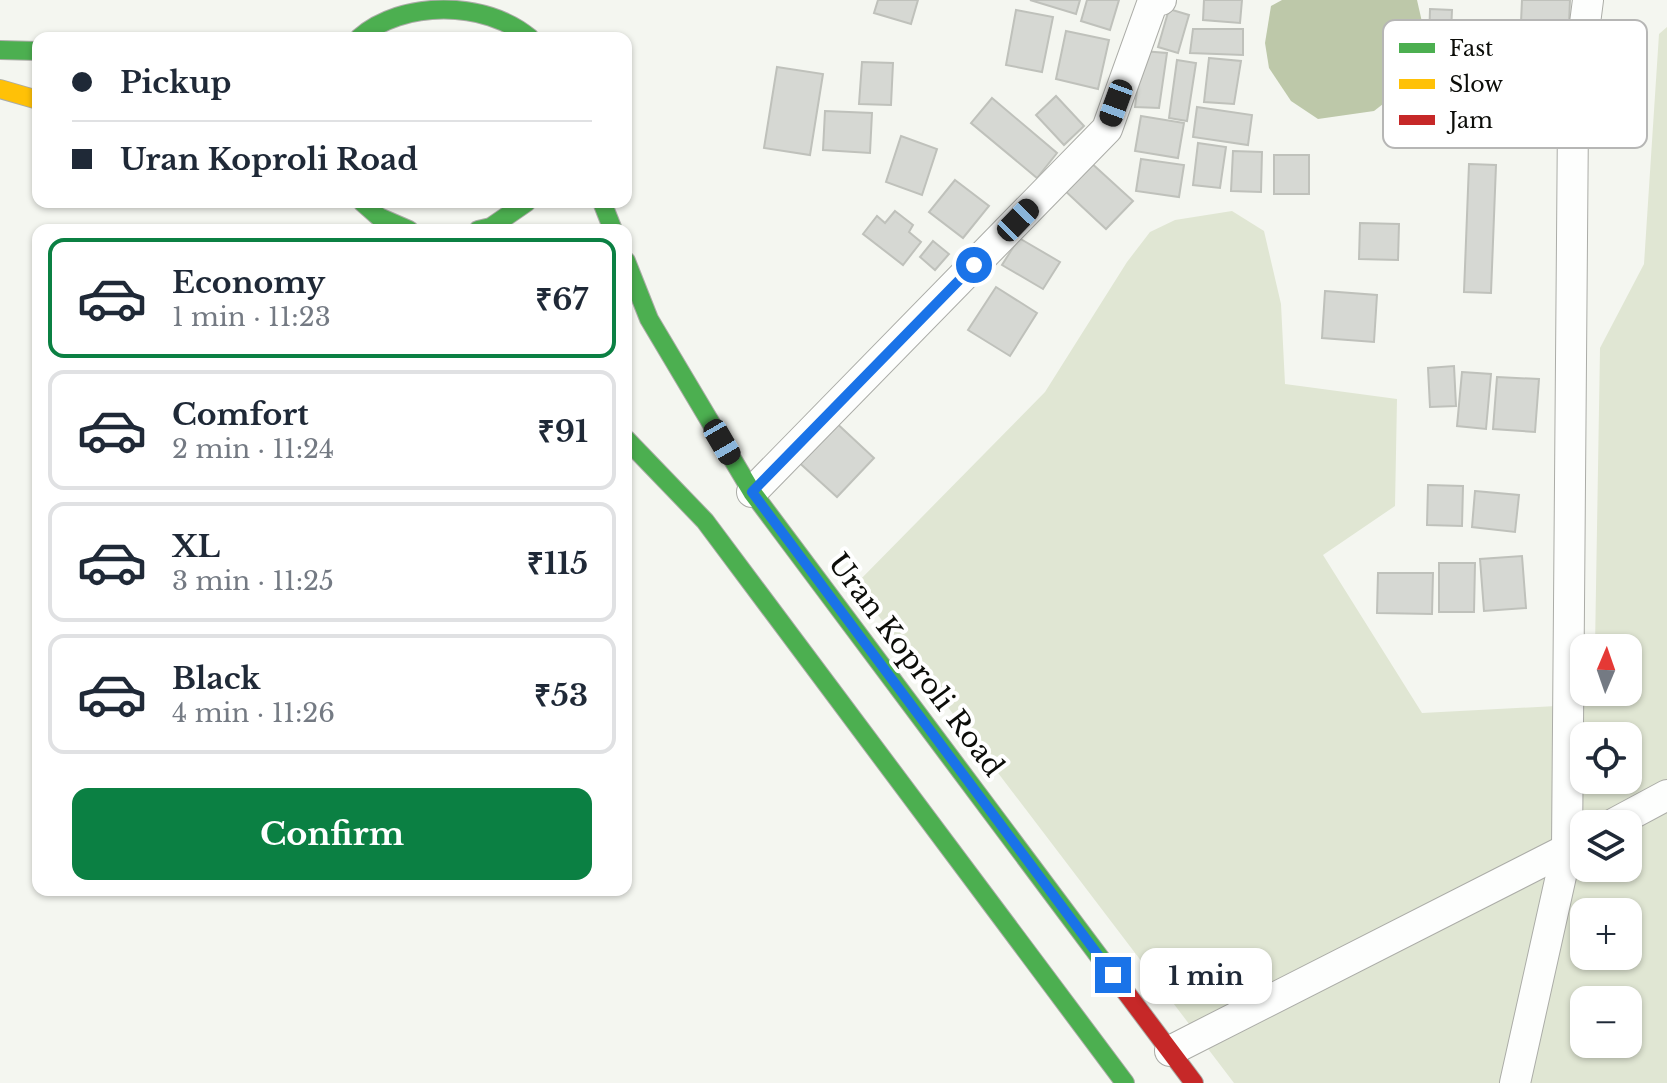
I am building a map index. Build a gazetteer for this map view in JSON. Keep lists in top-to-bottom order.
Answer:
{
  "streets": {
    "main road": ["Uran Koproli Road"]
  },
  "legend": ["Fast", "Slow", "Jam"],
  "north": "top",
  "page": {
    "banner": ["Pickup", "Uran Koproli Road"],
    "list": [
      {
        "name": "Economy",
        "note": "1 min · 11:23",
        "value": "₹67"
      },
      {
        "name": "Comfort",
        "note": "2 min · 11:24",
        "value": "₹91"
      },
      {
        "name": "XL",
        "note": "3 min · 11:25",
        "value": "₹115"
      },
      {
        "name": "Black",
        "note": "4 min · 11:26",
        "value": "₹53"
      }
    ],
    "map_buttons": ["+", "−"],
    "buttons": "Confirm",
    "bubble": "1 min"
  }
}
